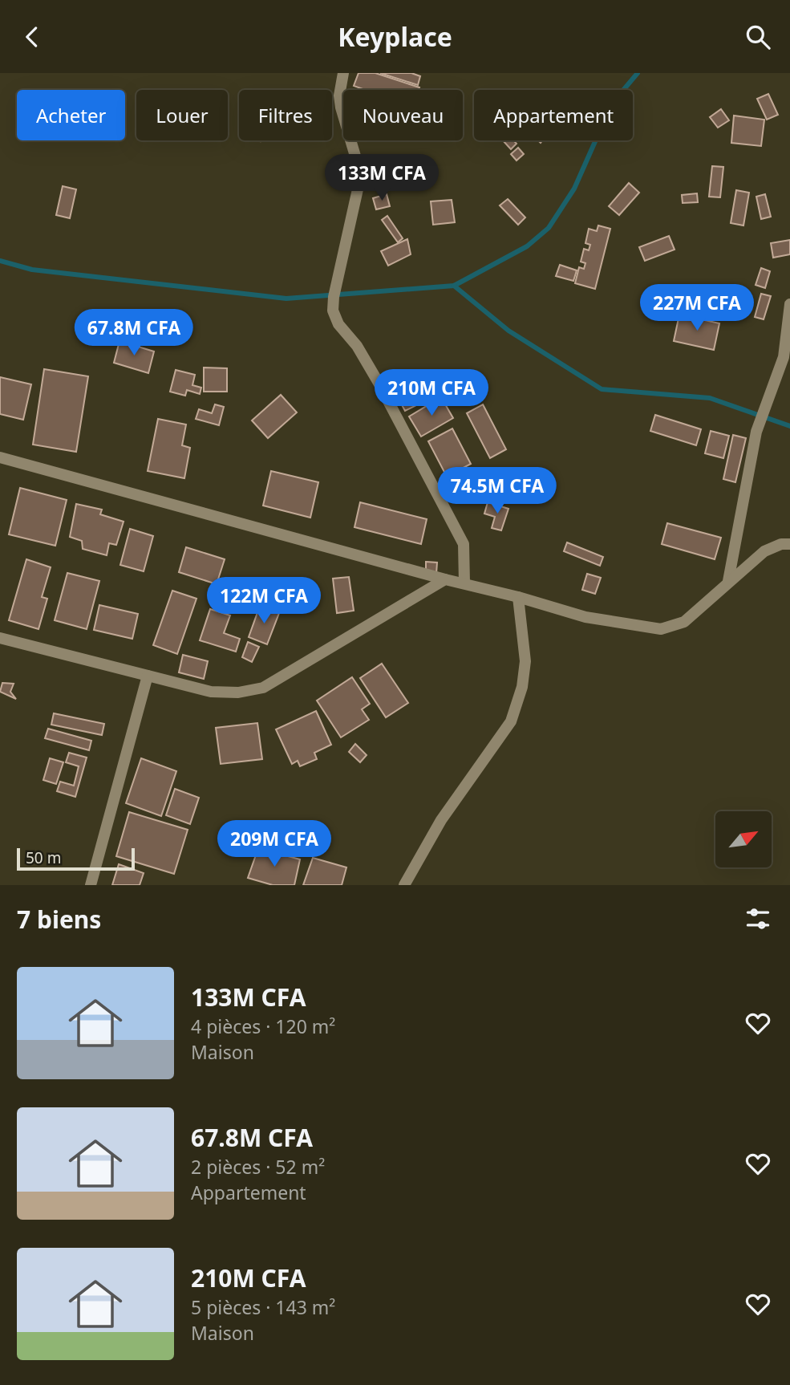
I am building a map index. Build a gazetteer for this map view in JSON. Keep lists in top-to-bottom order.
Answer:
{
  "scale_bar": "50 m",
  "north": "top right",
  "page": {
    "header": "Keyplace",
    "chip": [
      "Acheter",
      "Louer",
      "Filtres",
      "Nouveau",
      "Appartement"
    ],
    "price": [
      "133M CFA",
      "227M CFA",
      "67.8M CFA",
      "210M CFA",
      "74.5M CFA",
      "122M CFA",
      "209M CFA"
    ],
    "scale": "50 m",
    "heading": "7 biens",
    "list": [
      {
        "name": "133M CFA",
        "note": "4 pièces · 120 m² · Maison"
      },
      {
        "name": "67.8M CFA",
        "note": "2 pièces · 52 m² · Appartement"
      },
      {
        "name": "210M CFA",
        "note": "5 pièces · 143 m² · Maison"
      }
    ]
  }
}
